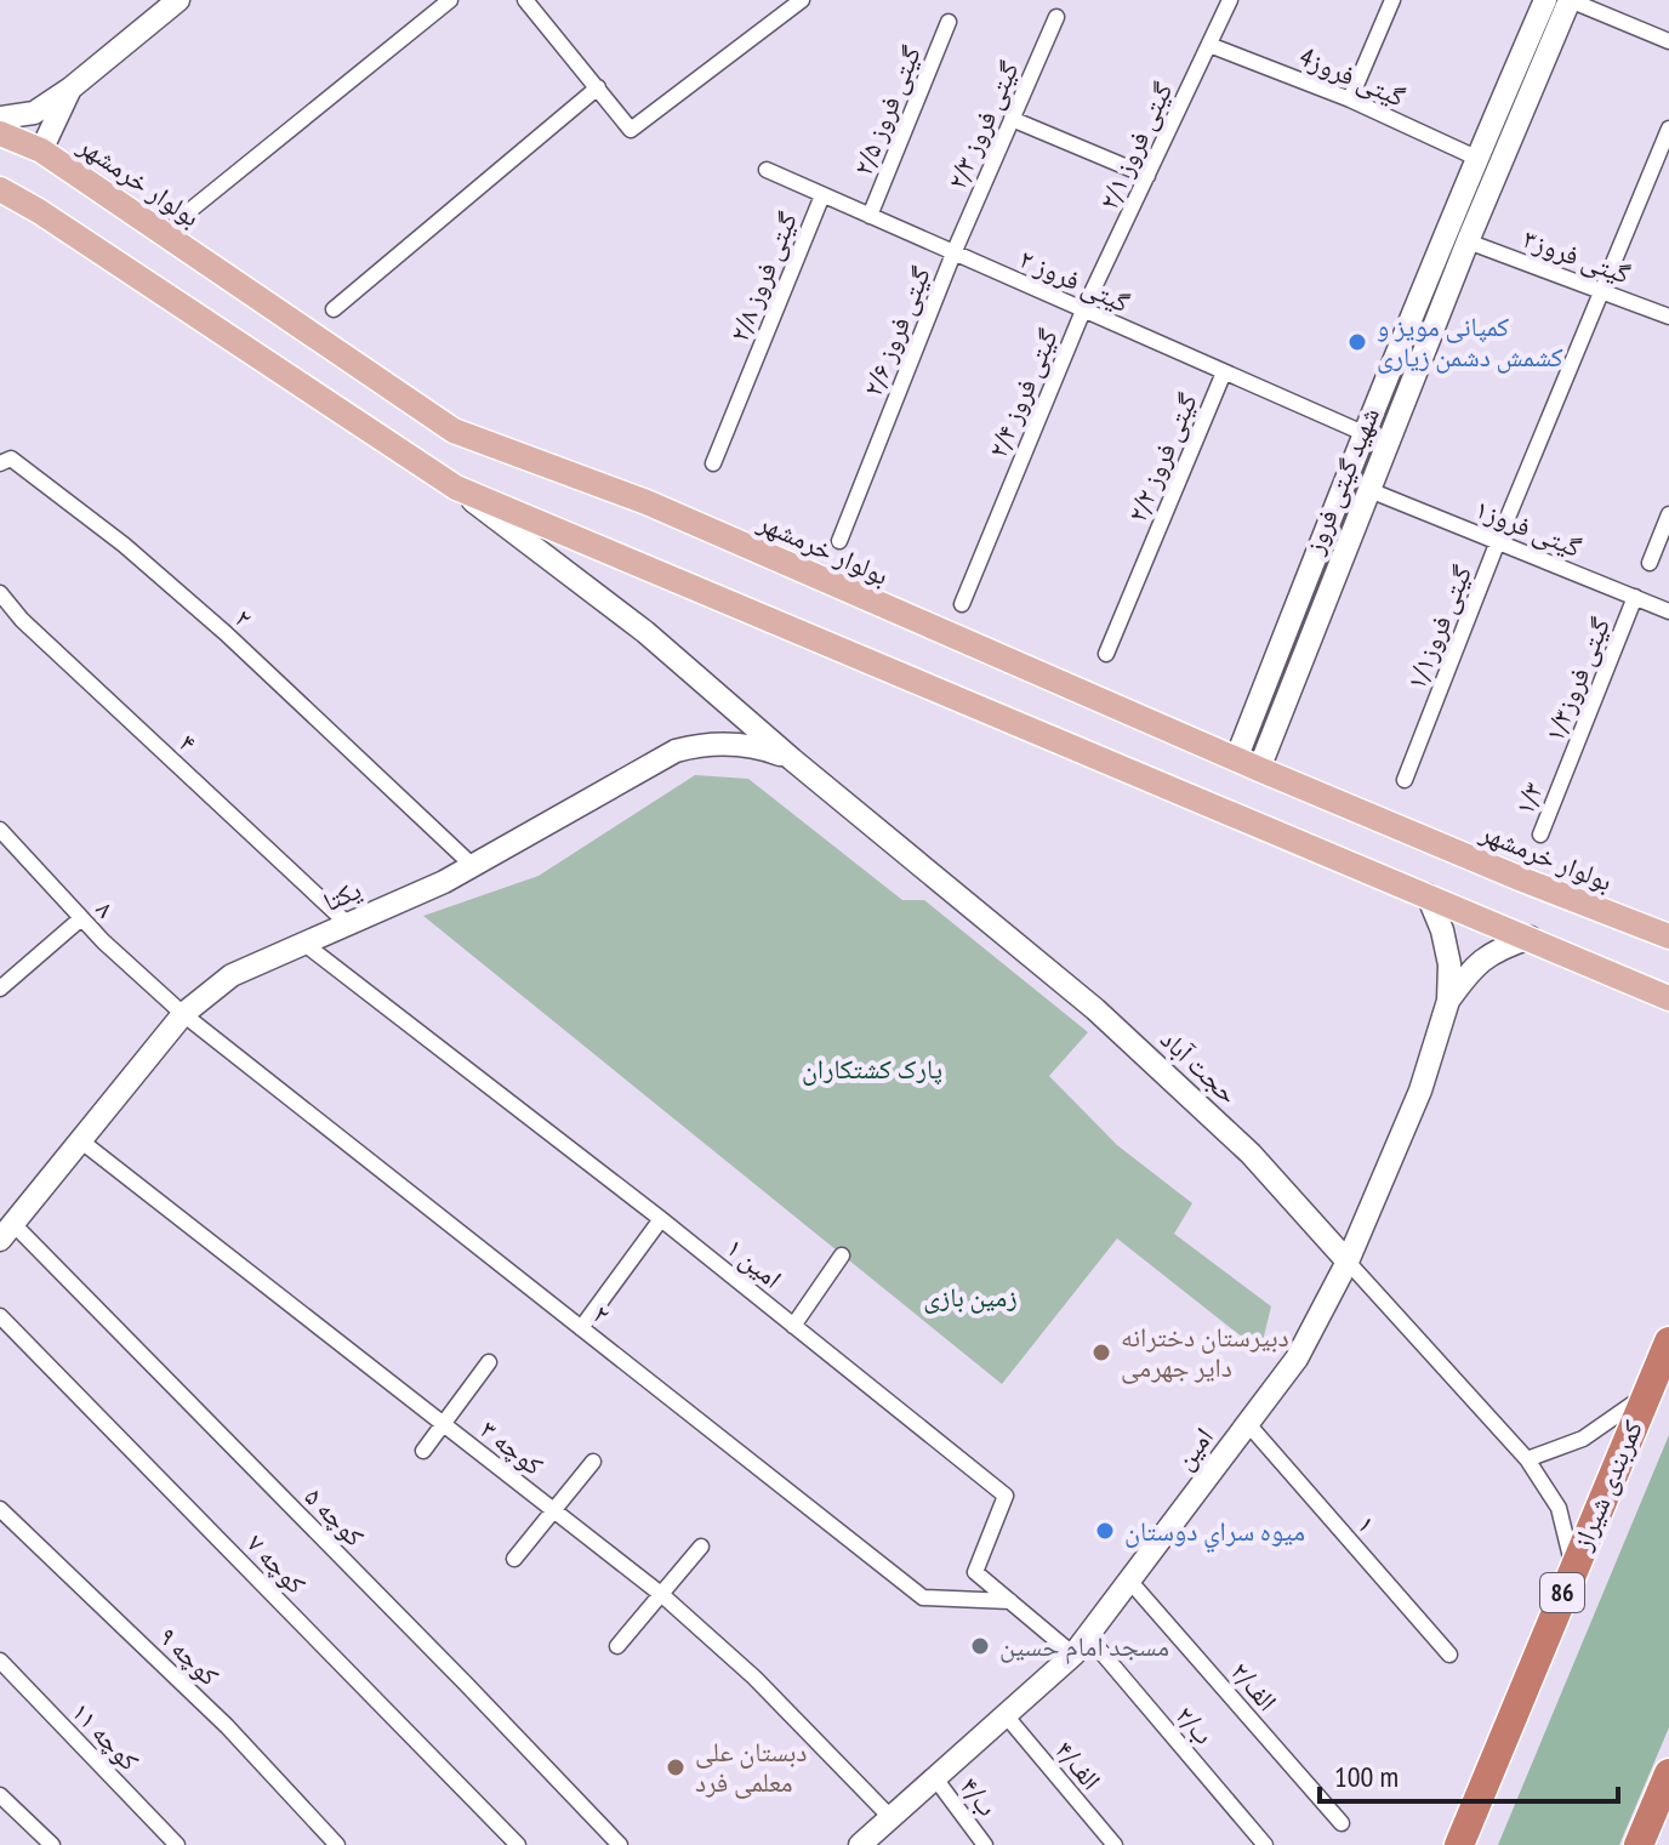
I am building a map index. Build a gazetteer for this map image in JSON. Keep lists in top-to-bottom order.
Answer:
{
  "streets": {
    "highway": ["کمربندی شیراز", "86"],
    "main road": ["بولوار خرمشهر"],
    "street": [
      "گیتی فروز4",
      "گیتی فروز ۲/۵",
      "گیتی فروز ۲/۳",
      "گیتی فروز ۲/۱",
      "۳گیتی فروز",
      "گیتی فروز ۲/۸",
      "گیتی فروز ۲",
      "گیتی فروز ۲/۶",
      "گیتی فروز ۲/۴",
      "گیتی فروز ۲/۲",
      "شهید گیتی فروز",
      "۱گیتی فروز",
      "۲",
      "۱/۱گیتی فروز",
      "۱/۳گیتی فروز",
      "۴",
      "۱/۳",
      "یکتا",
      "۸",
      "حجت آباد",
      "امین ۱",
      "کوچه ۳",
      "امین",
      "کوچه ۵",
      "۱",
      "کوچه ۷",
      "کوچه ۹",
      "۲/الف",
      "۲/ب",
      "کوچه ۱۱",
      "۴/الف",
      "۴/ب"
    ]
  },
  "crossings": [
    ["گیتی فروز4", "گیتی فروز ۲/۱"],
    ["گیتی فروز4", "شهید گیتی فروز"],
    ["گیتی فروز ۲/۵", "گیتی فروز ۲"],
    ["گیتی فروز ۲/۳", "گیتی فروز ۲"],
    ["گیتی فروز ۲/۳", "گیتی فروز ۲/۶"],
    ["گیتی فروز ۲/۱", "گیتی فروز ۲"],
    ["گیتی فروز ۲/۱", "گیتی فروز ۲/۴"],
    ["بولوار خرمشهر", "شهید گیتی فروز"],
    ["۳گیتی فروز", "شهید گیتی فروز"],
    ["۳گیتی فروز", "۱/۱گیتی فروز"],
    ["گیتی فروز ۲/۸", "گیتی فروز ۲"],
    ["گیتی فروز ۲", "گیتی فروز ۲/۶"],
    ["گیتی فروز ۲", "گیتی فروز ۲/۴"],
    ["گیتی فروز ۲", "گیتی فروز ۲/۲"],
    ["گیتی فروز ۲", "شهید گیتی فروز"],
    ["شهید گیتی فروز", "۱گیتی فروز"],
    ["۱گیتی فروز", "۱/۱گیتی فروز"],
    ["۱گیتی فروز", "۱/۳گیتی فروز"],
    ["۲", "یکتا"],
    ["۲", "۸"],
    ["۲", "امین ۱"],
    ["۱/۳گیتی فروز", "۱/۳"],
    ["۴", "یکتا"],
    ["یکتا", "۸"],
    ["یکتا", "حجت آباد"],
    ["یکتا", "امین ۱"],
    ["یکتا", "کوچه ۳"],
    ["یکتا", "کوچه ۵"],
    ["حجت آباد", "امین"],
    ["حجت آباد", "کمربندی شیراز"],
    ["امین ۱", "امین"],
    ["امین ۱", "۲/ب"],
    ["کوچه ۳", "امین"],
    ["امین", "۱"],
    ["امین", "۲/الف"],
    ["امین", "۲/ب"],
    ["امین", "۴/الف"],
    ["امین", "۴/ب"]
  ],
  "parks": ["پارک کشتکاران", "زمین بازی"],
  "places": [
    "کمپانی مویز و کشمش دشمن زیاری",
    "دبیرستان دخترانه دایر جهرمی",
    "ميوه سراي دوستان",
    "مسجد امام حسین",
    "دبستان علی معلمی فرد"
  ],
  "scale_bar": "100 m"
}
